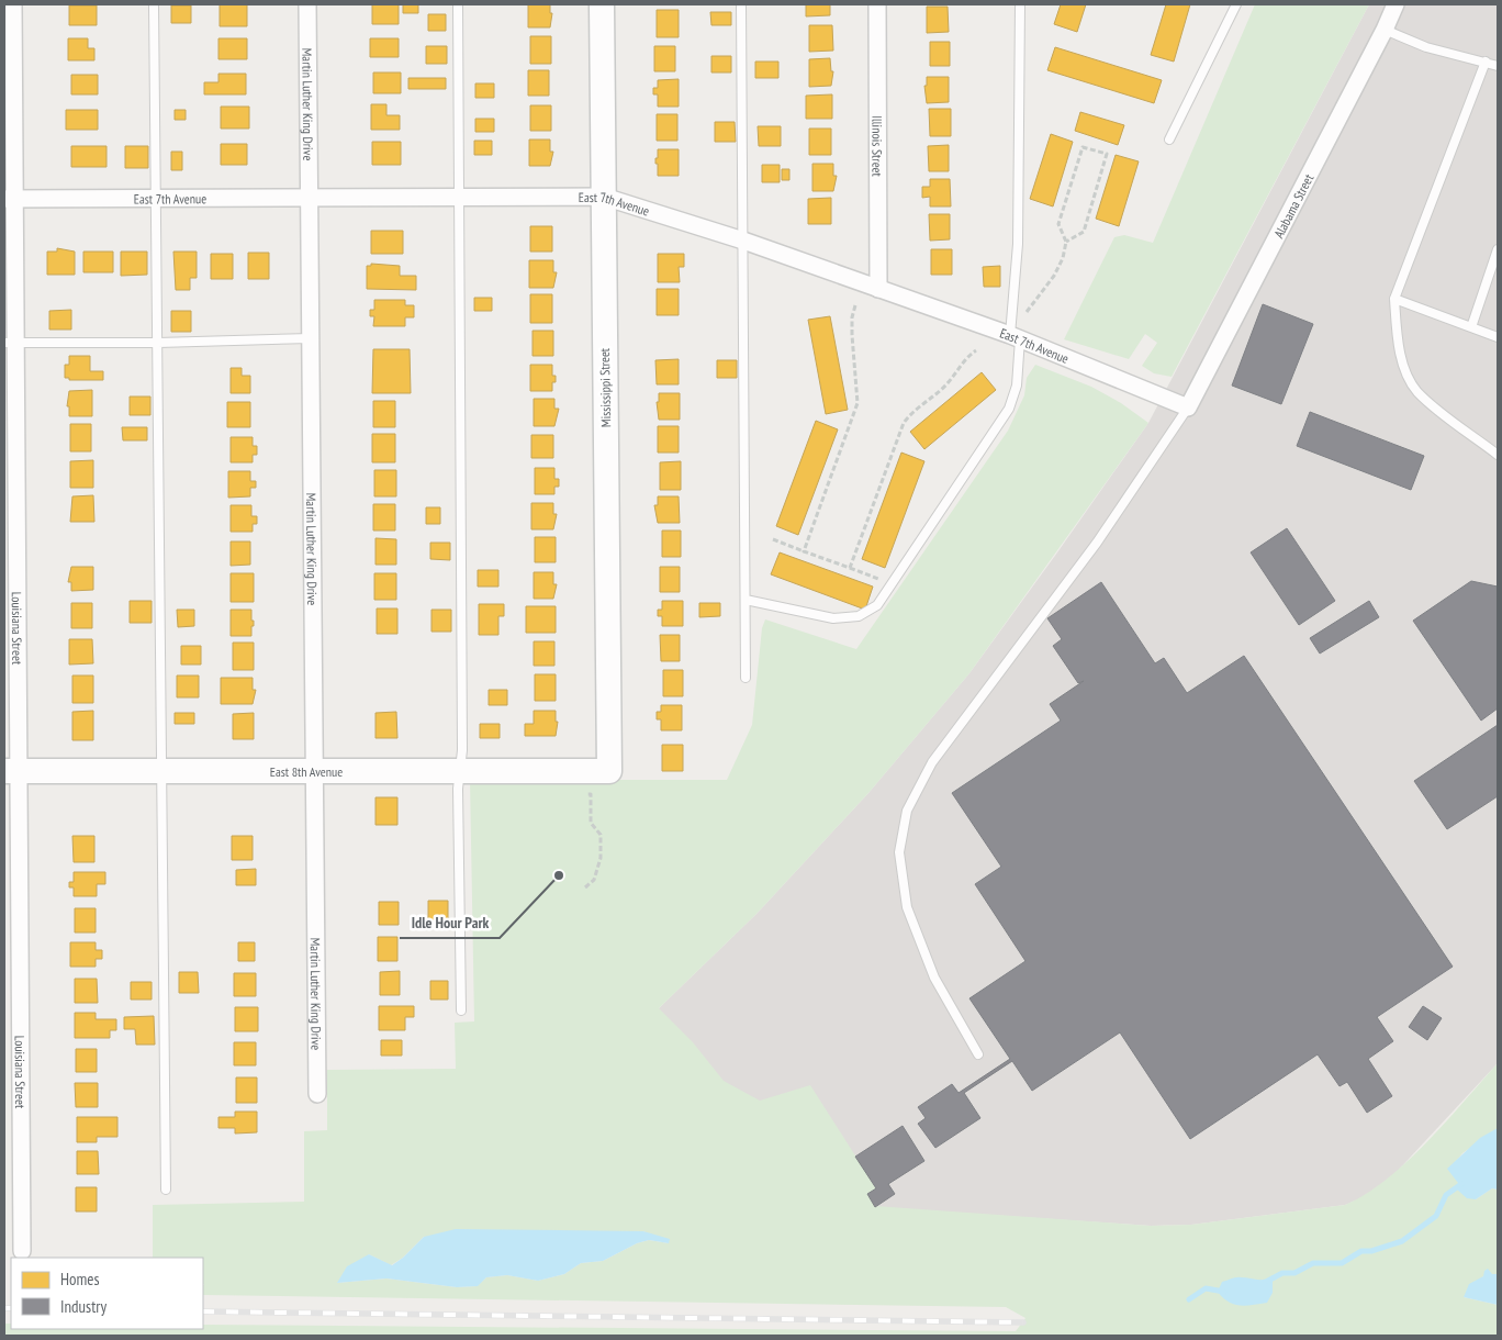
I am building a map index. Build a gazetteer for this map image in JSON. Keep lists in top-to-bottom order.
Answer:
{
  "streets": {
    "street": [
      "Martin Luther King Drive",
      "Illinois Street",
      "East 7th Avenue",
      "Alabama Street",
      "Mississippi Street",
      "Louisiana Street",
      "East 8th Avenue"
    ]
  },
  "crossings": [
    ["Martin Luther King Drive", "East 7th Avenue"],
    ["Martin Luther King Drive", "East 8th Avenue"],
    ["Illinois Street", "East 7th Avenue"],
    ["East 7th Avenue", "Alabama Street"],
    ["East 7th Avenue", "Mississippi Street"],
    ["East 7th Avenue", "Louisiana Street"],
    ["Mississippi Street", "East 8th Avenue"],
    ["Louisiana Street", "East 8th Avenue"]
  ],
  "places": ["Idle Hour Park"],
  "legend": ["Homes", "Industry"]
}
